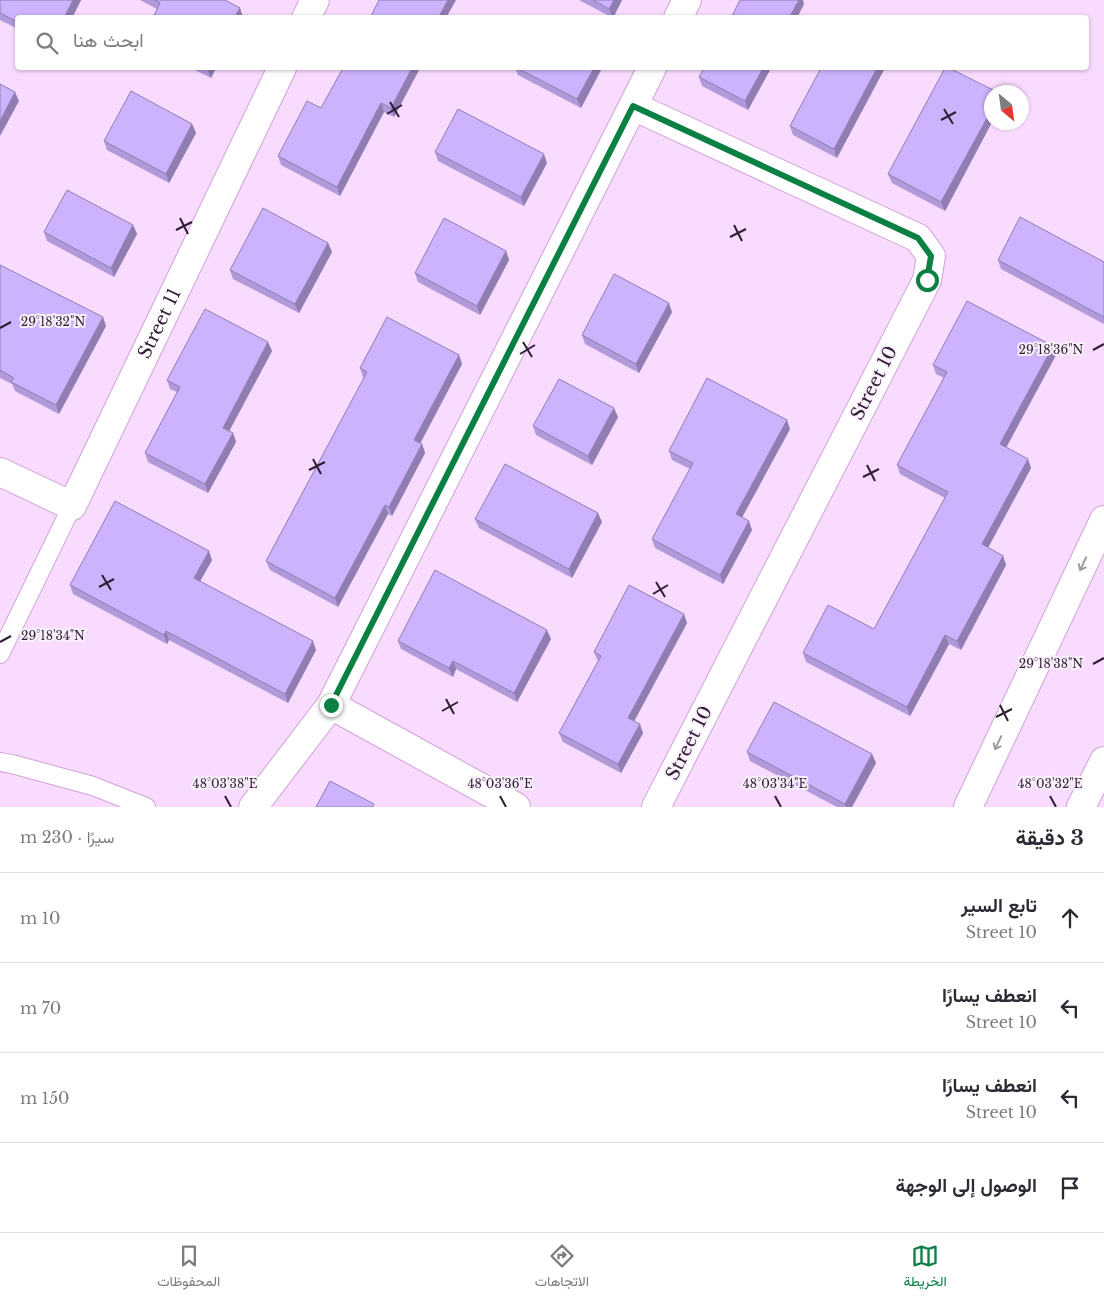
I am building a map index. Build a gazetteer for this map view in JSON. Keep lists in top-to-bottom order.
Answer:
{
  "streets": {
    "street": ["Street 11", "Street 10"]
  },
  "north": "bottom right",
  "page": {
    "search": "ابحث هنا",
    "heading": ["3 دقيقة", "سيرًا · 230 m"],
    "list": [
      ["تابع السير", "Street 10", "10 m"],
      ["انعطف يسارًا", "Street 10", "70 m"],
      ["انعطف يسارًا", "Street 10", "150 m"],
      "الوصول إلى الوجهة"
    ],
    "nav": ["الخريطة", "الاتجاهات", "المحفوظات"]
  },
  "coordinates": [
    "29°18'32\"N",
    "29°18'36\"N",
    "29°18'34\"N",
    "29°18'38\"N",
    "48°03'38\"E",
    "48°03'36\"E",
    "48°03'34\"E",
    "48°03'32\"E"
  ]
}
